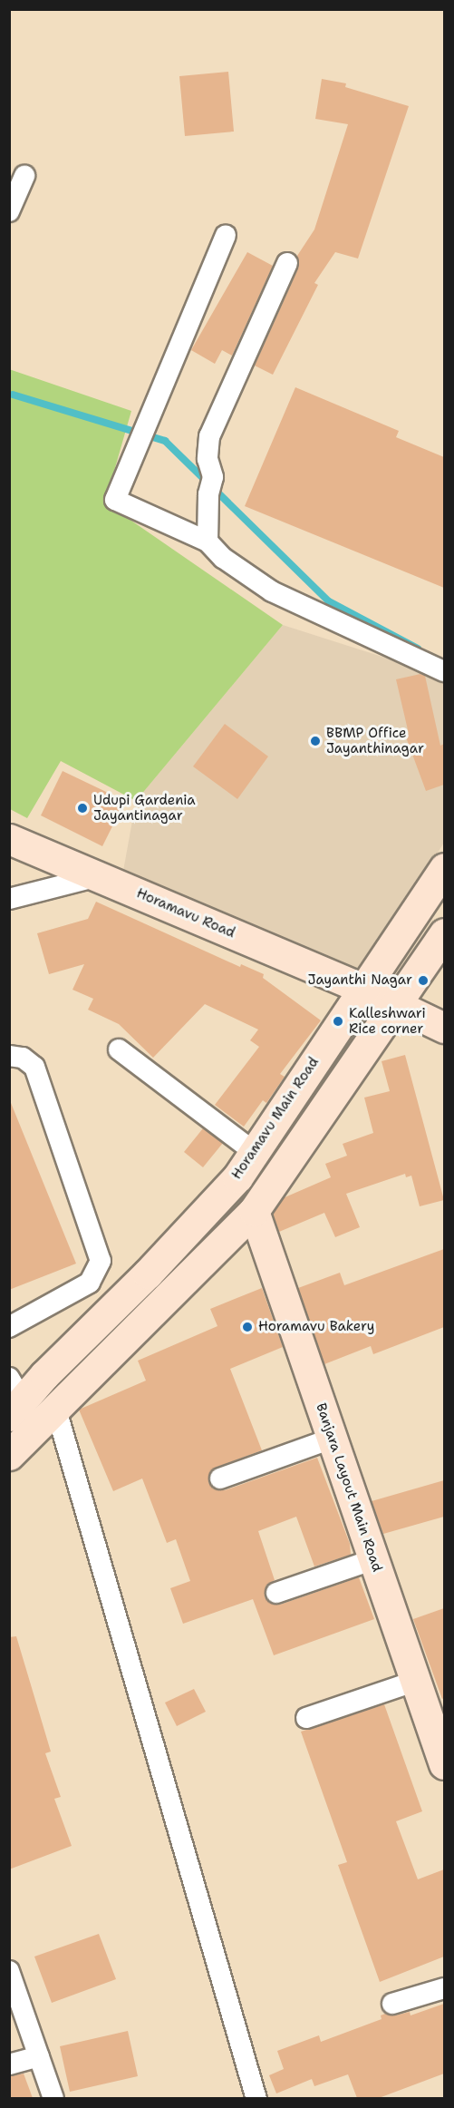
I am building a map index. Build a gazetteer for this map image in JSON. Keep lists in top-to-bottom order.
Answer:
{
  "streets": {
    "main road": ["Horamavu Road", "Horamavu Main Road", "Banjara Layout Main Road"]
  },
  "crossings": [
    ["Horamavu Road", "Horamavu Main Road"]
  ],
  "places": [
    "BBMP Office Jayanthinagar",
    "Udupi Gardenia Jayantinagar",
    "Jayanthi Nagar",
    "Kalleshwari Rice corner",
    "Horamavu Bakery"
  ]
}
